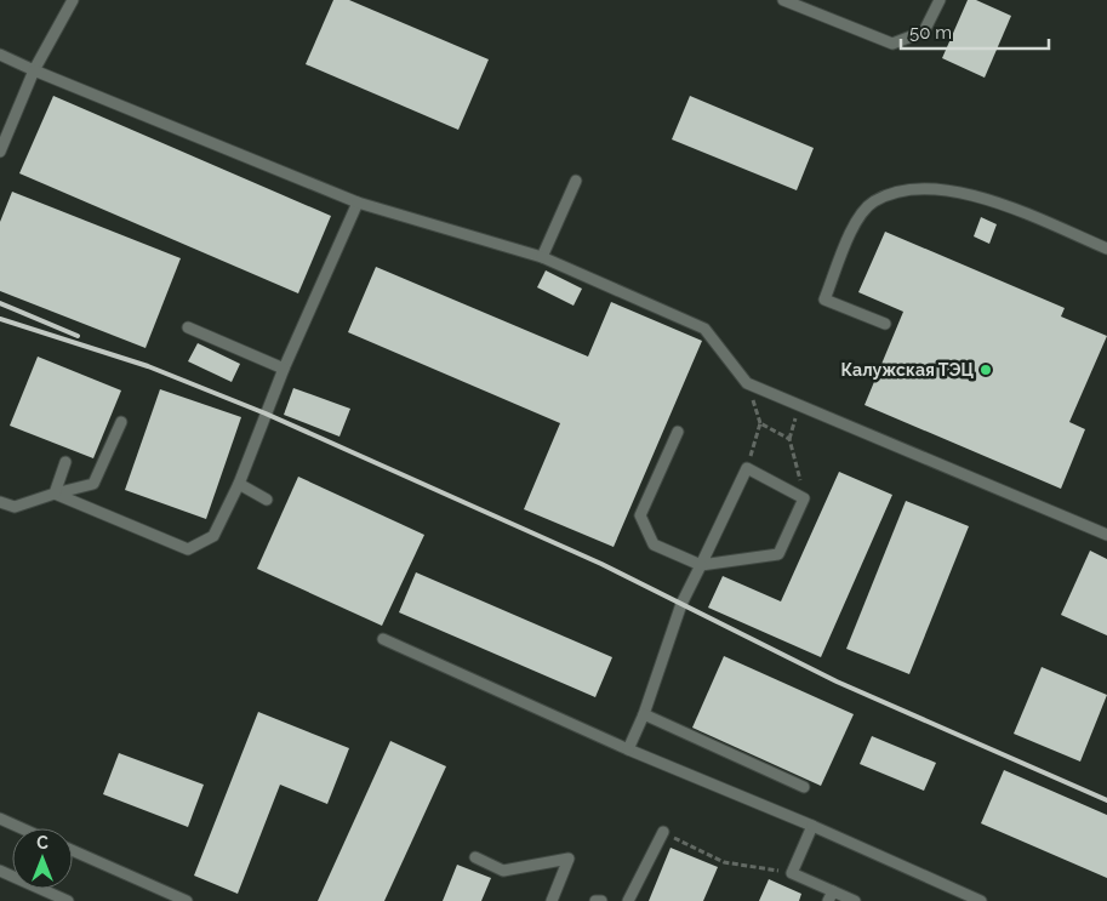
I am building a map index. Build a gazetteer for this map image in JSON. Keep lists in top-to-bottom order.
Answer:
{
  "places": ["Калужская ТЭЦ"],
  "scale_bar": "50 m",
  "north": "top"
}
